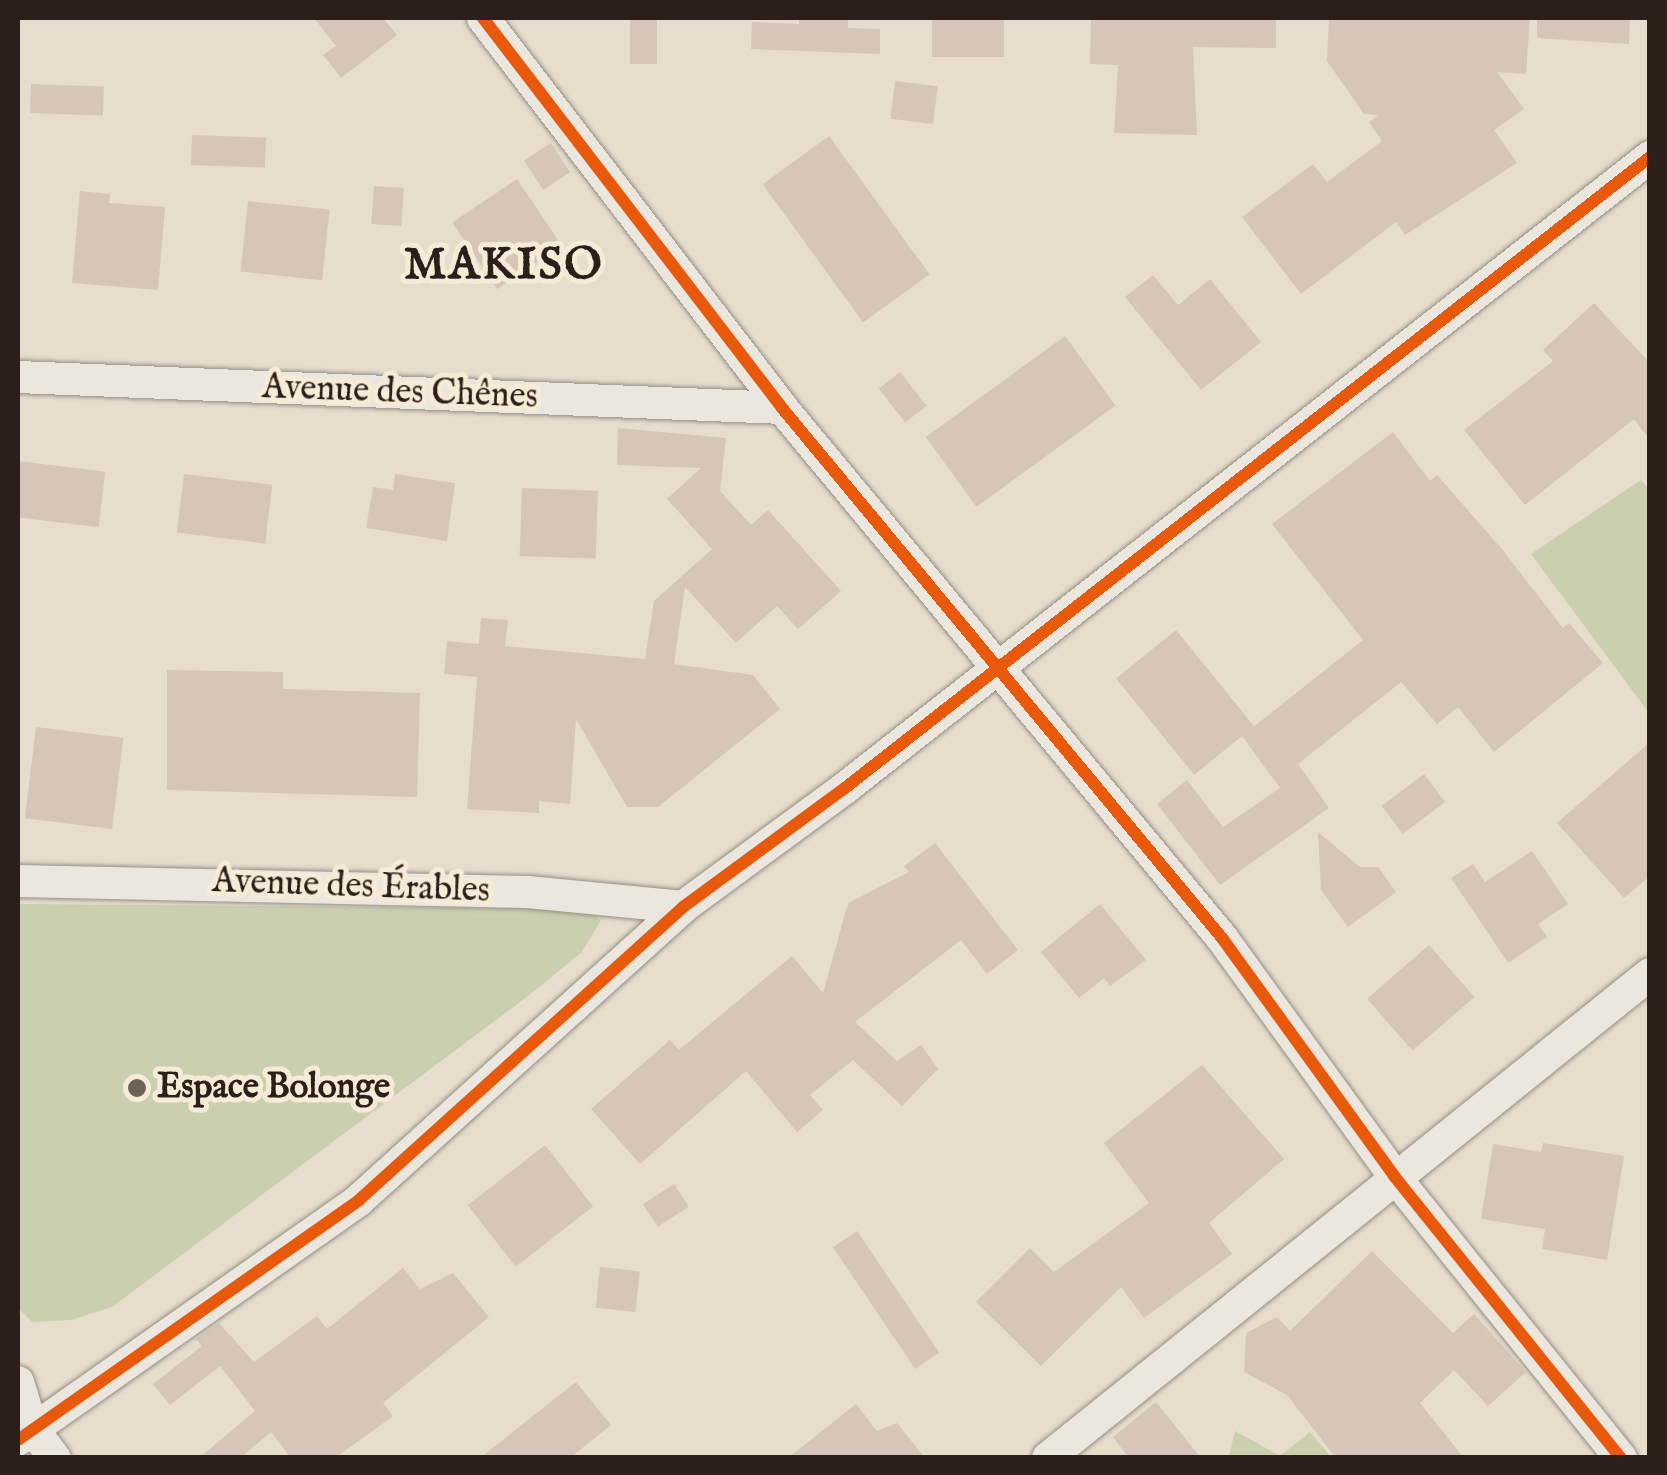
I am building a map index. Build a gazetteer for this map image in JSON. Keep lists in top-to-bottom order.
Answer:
{
  "streets": {
    "street": ["Avenue des Chênes", "Avenue des Érables"]
  },
  "districts": ["MAKISO"],
  "places": ["Espace Bolonge"]
}
